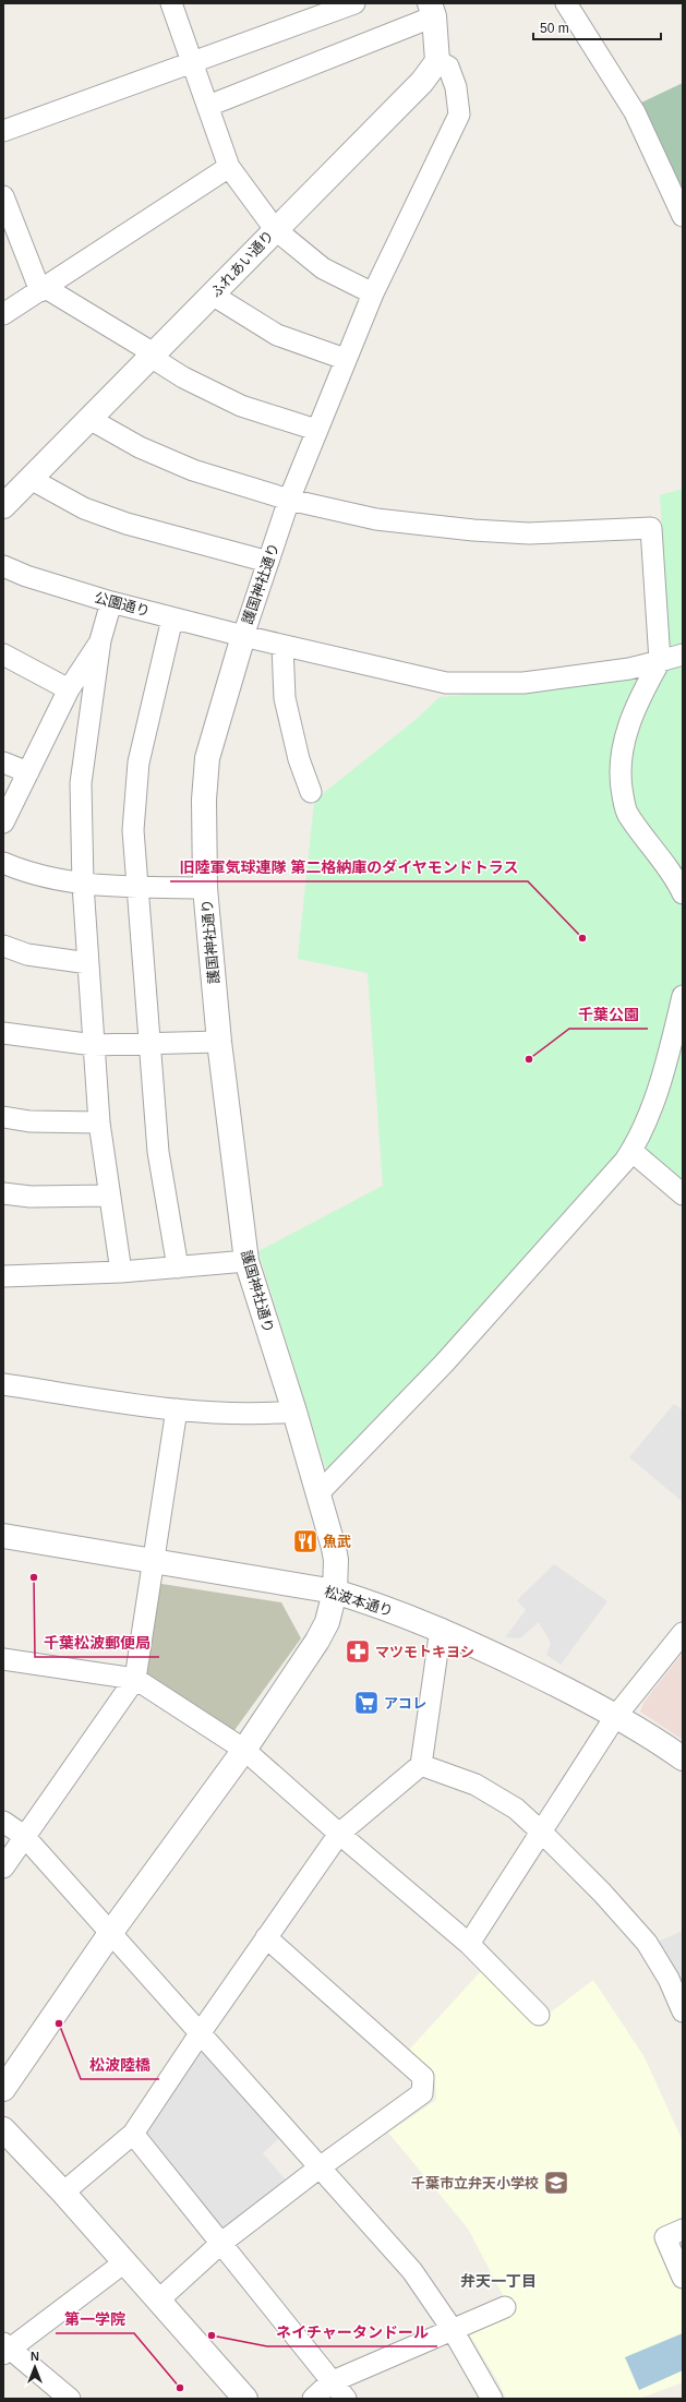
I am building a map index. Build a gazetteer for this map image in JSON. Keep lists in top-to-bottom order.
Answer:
{
  "streets": {
    "street": [
      "ふれあい通り",
      "護国神社通り",
      "公園通り",
      "松波本通り"
    ]
  },
  "crossings": [
    ["ふれあい通り", "護国神社通り"],
    ["護国神社通り", "公園通り"],
    ["護国神社通り", "松波本通り"]
  ],
  "districts": ["弁天一丁目"],
  "places": {
    "other": [
      "旧陸軍気球連隊 第二格納庫のダイヤモンドトラス",
      "千葉公園",
      "千葉松波郵便局",
      "松波陸橋",
      "ネイチャータンドール",
      "第一学院"
    ],
    "restaurant": ["魚武"],
    "pharmacy": ["マツモトキヨシ"],
    "supermarket": ["アコレ"],
    "school or university": ["千葉市立弁天小学校"]
  },
  "scale_bar": "50 m",
  "north": "top"
}
